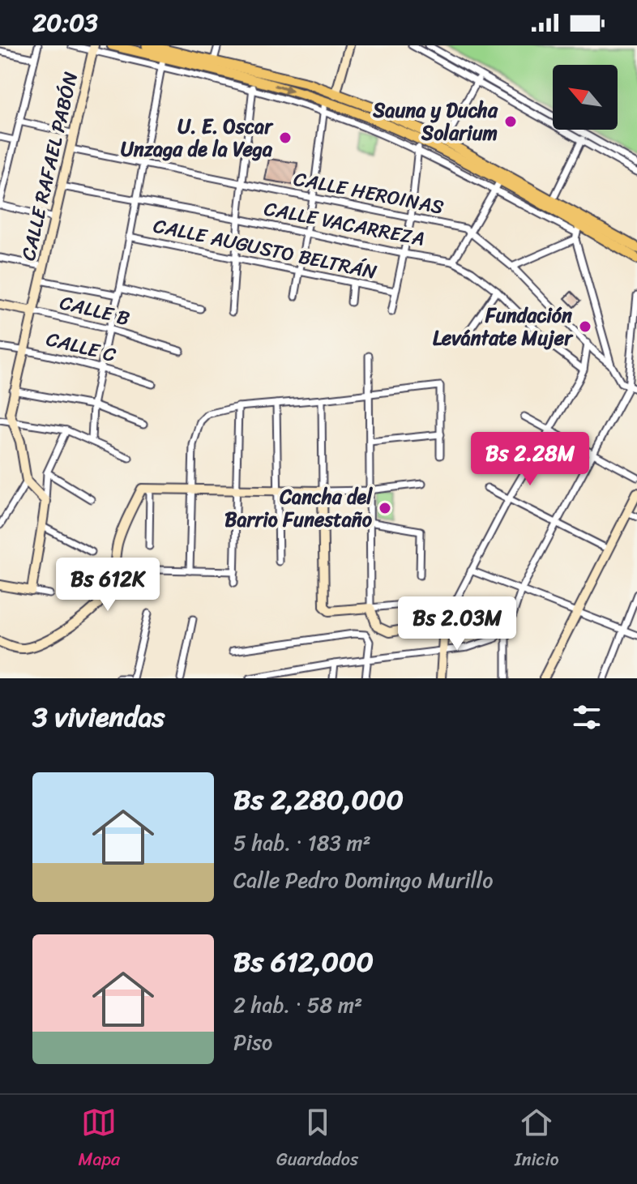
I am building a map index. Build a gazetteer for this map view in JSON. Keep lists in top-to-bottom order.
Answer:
{
  "streets": {
    "street": [
      "CALLE RAFAEL PABÓN",
      "CALLE HEROINAS",
      "CALLE VACARREZA",
      "CALLE AUGUSTO BELTRÁN",
      "CALLE B",
      "CALLE C"
    ]
  },
  "crossings": [
    ["CALLE RAFAEL PABÓN", "CALLE HEROINAS"],
    ["CALLE RAFAEL PABÓN", "CALLE VACARREZA"],
    ["CALLE RAFAEL PABÓN", "CALLE B"],
    ["CALLE RAFAEL PABÓN", "CALLE C"]
  ],
  "places": [
    "Sauna y Ducha Solarium",
    "U. E. Oscar Unzaga de la Vega",
    "Fundación Levántate Mujer",
    "Cancha del Barrio Funestaño"
  ],
  "north": "top left",
  "page": {
    "status": "20:03",
    "price": ["Bs 2.28M", "Bs 612K", "Bs 2.03M"],
    "heading": "3 viviendas",
    "list": [
      {
        "name": "Bs 2,280,000",
        "note": "5 hab. · 183 m² · Calle Pedro Domingo Murillo"
      },
      {
        "name": "Bs 612,000",
        "note": "2 hab. · 58 m² · Piso"
      }
    ],
    "tabs": ["Mapa", "Guardados", "Inicio"]
  }
}
